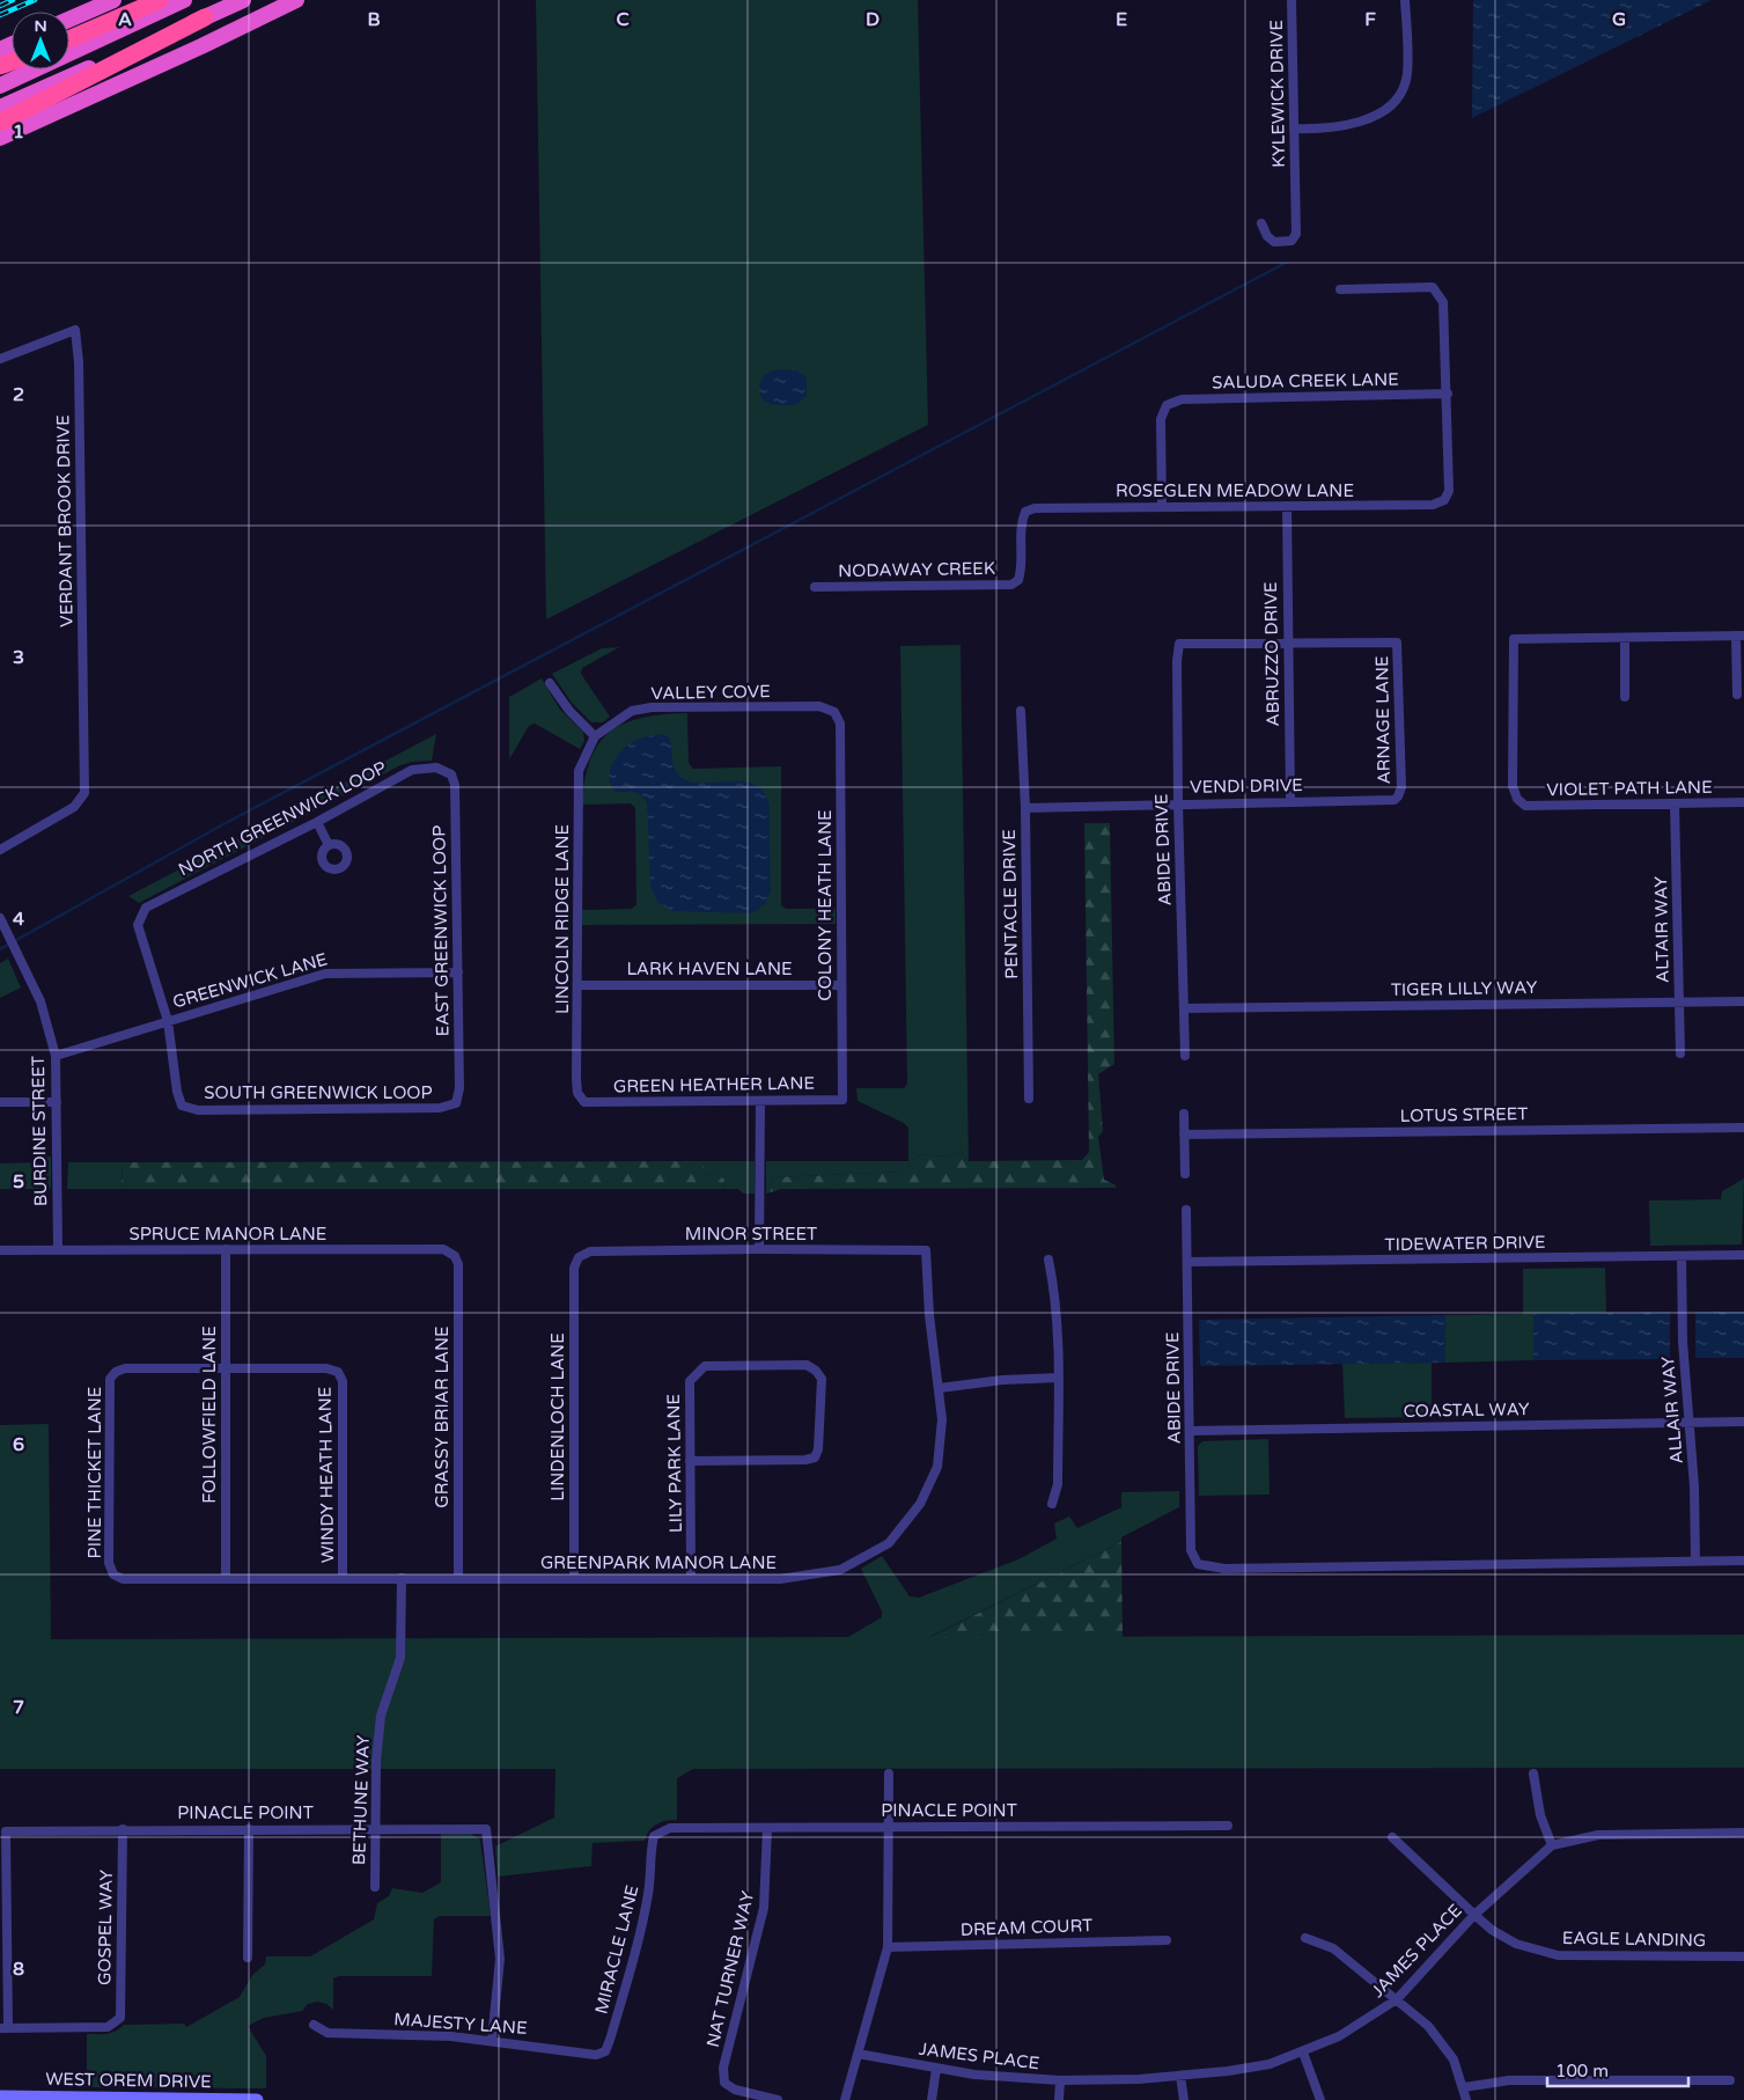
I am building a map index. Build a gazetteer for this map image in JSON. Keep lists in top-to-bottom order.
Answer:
{
  "streets": {
    "main road": ["WEST OREM DRIVE"],
    "street": [
      "KYLEWICK DRIVE",
      "SALUDA CREEK LANE",
      "ROSEGLEN MEADOW LANE",
      "VERDANT BROOK DRIVE",
      "NODAWAY CREEK",
      "ABRUZZO DRIVE",
      "VALLEY COVE",
      "ARNAGE LANE",
      "VENDI DRIVE",
      "VIOLET PATH LANE",
      "NORTH GREENWICK LOOP",
      "ABIDE DRIVE",
      "PENTACLE DRIVE",
      "COLONY HEATH LANE",
      "LINCOLN RIDGE LANE",
      "ALTAIR WAY",
      "EAST GREENWICK LOOP",
      "LARK HAVEN LANE",
      "GREENWICK LANE",
      "TIGER LILLY WAY",
      "GREEN HEATHER LANE",
      "SOUTH GREENWICK LOOP",
      "LOTUS STREET",
      "BURDINE STREET",
      "SPRUCE MANOR LANE",
      "MINOR STREET",
      "TIDEWATER DRIVE",
      "COASTAL WAY",
      "ALLAIR WAY",
      "FOLLOWFIELD LANE",
      "GRASSY BRIAR LANE",
      "LINDENLOCH LANE",
      "LILY PARK LANE",
      "PINE THICKET LANE",
      "WINDY HEATH LANE",
      "GREENPARK MANOR LANE",
      "BETHUNE WAY",
      "PINACLE POINT",
      "GOSPEL WAY",
      "DREAM COURT",
      "EAGLE LANDING",
      "MIRACLE LANE",
      "JAMES PLACE",
      "NAT TURNER WAY",
      "MAJESTY LANE"
    ]
  },
  "crossings": [
    ["SALUDA CREEK LANE", "ROSEGLEN MEADOW LANE"],
    ["ROSEGLEN MEADOW LANE", "NODAWAY CREEK"],
    ["ROSEGLEN MEADOW LANE", "ABRUZZO DRIVE"],
    ["ABRUZZO DRIVE", "ARNAGE LANE"],
    ["ABRUZZO DRIVE", "VENDI DRIVE"],
    ["ABRUZZO DRIVE", "ABIDE DRIVE"],
    ["VALLEY COVE", "COLONY HEATH LANE"],
    ["VALLEY COVE", "LINCOLN RIDGE LANE"],
    ["ARNAGE LANE", "VENDI DRIVE"],
    ["ARNAGE LANE", "ABIDE DRIVE"],
    ["VENDI DRIVE", "ABIDE DRIVE"],
    ["VENDI DRIVE", "PENTACLE DRIVE"],
    ["VIOLET PATH LANE", "ALTAIR WAY"],
    ["NORTH GREENWICK LOOP", "EAST GREENWICK LOOP"],
    ["NORTH GREENWICK LOOP", "GREENWICK LANE"],
    ["NORTH GREENWICK LOOP", "SOUTH GREENWICK LOOP"],
    ["ABIDE DRIVE", "TIGER LILLY WAY"],
    ["ABIDE DRIVE", "TIDEWATER DRIVE"],
    ["ABIDE DRIVE", "COASTAL WAY"],
    ["ABIDE DRIVE", "ALLAIR WAY"],
    ["COLONY HEATH LANE", "LARK HAVEN LANE"],
    ["COLONY HEATH LANE", "GREEN HEATHER LANE"],
    ["LINCOLN RIDGE LANE", "LARK HAVEN LANE"],
    ["LINCOLN RIDGE LANE", "GREEN HEATHER LANE"],
    ["ALTAIR WAY", "TIGER LILLY WAY"],
    ["EAST GREENWICK LOOP", "GREENWICK LANE"],
    ["EAST GREENWICK LOOP", "SOUTH GREENWICK LOOP"],
    ["GREENWICK LANE", "SOUTH GREENWICK LOOP"],
    ["GREENWICK LANE", "BURDINE STREET"],
    ["BURDINE STREET", "SPRUCE MANOR LANE"],
    ["SPRUCE MANOR LANE", "FOLLOWFIELD LANE"],
    ["SPRUCE MANOR LANE", "GRASSY BRIAR LANE"],
    ["MINOR STREET", "LINDENLOCH LANE"],
    ["MINOR STREET", "GREENPARK MANOR LANE"],
    ["TIDEWATER DRIVE", "ALLAIR WAY"],
    ["COASTAL WAY", "ALLAIR WAY"],
    ["FOLLOWFIELD LANE", "PINE THICKET LANE"],
    ["FOLLOWFIELD LANE", "WINDY HEATH LANE"],
    ["FOLLOWFIELD LANE", "GREENPARK MANOR LANE"],
    ["GRASSY BRIAR LANE", "GREENPARK MANOR LANE"],
    ["LINDENLOCH LANE", "GREENPARK MANOR LANE"],
    ["LILY PARK LANE", "GREENPARK MANOR LANE"],
    ["PINE THICKET LANE", "WINDY HEATH LANE"],
    ["PINE THICKET LANE", "GREENPARK MANOR LANE"],
    ["WINDY HEATH LANE", "GREENPARK MANOR LANE"],
    ["GREENPARK MANOR LANE", "BETHUNE WAY"],
    ["BETHUNE WAY", "PINACLE POINT"],
    ["PINACLE POINT", "GOSPEL WAY"],
    ["PINACLE POINT", "MIRACLE LANE"],
    ["PINACLE POINT", "NAT TURNER WAY"],
    ["PINACLE POINT", "MAJESTY LANE"],
    ["EAGLE LANDING", "JAMES PLACE"],
    ["MIRACLE LANE", "MAJESTY LANE"]
  ],
  "scale_bar": "100 m",
  "north": "top",
  "grid": {
    "columns": [
      "A",
      "B",
      "C",
      "D",
      "E",
      "F",
      "G"
    ],
    "rows": [
      "1",
      "2",
      "3",
      "4",
      "5",
      "6",
      "7",
      "8"
    ]
  }
}
